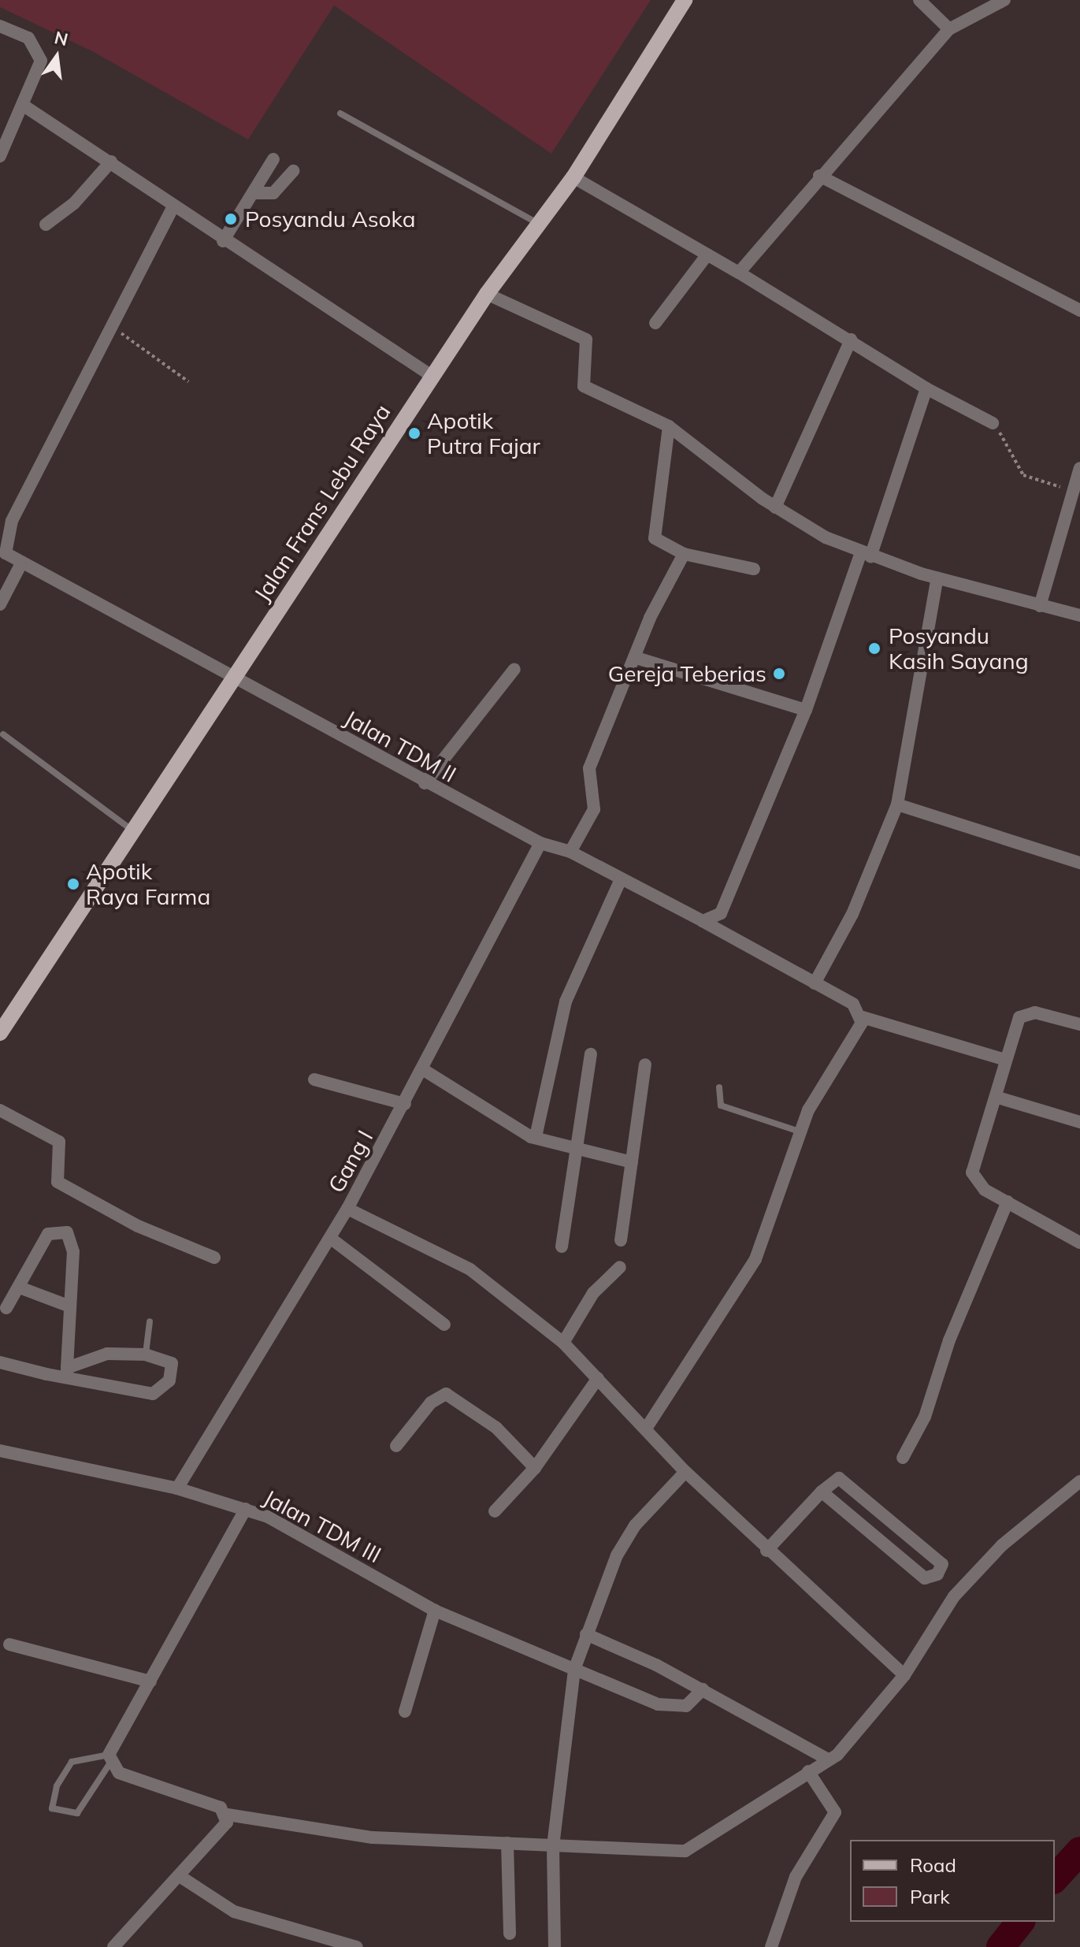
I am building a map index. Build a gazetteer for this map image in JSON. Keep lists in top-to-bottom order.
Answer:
{
  "streets": {
    "main road": ["Jalan Frans Lebu Raya"],
    "street": ["Jalan TDM II", "Gang I", "Jalan TDM III"]
  },
  "crossings": [
    ["Jalan Frans Lebu Raya", "Jalan TDM II"],
    ["Jalan TDM II", "Gang I"],
    ["Gang I", "Jalan TDM III"]
  ],
  "places": [
    "Posyandu Asoka",
    "Apotik Putra Fajar",
    "Posyandu Kasih Sayang",
    "Gereja Teberias",
    "Apotik Raya Farma"
  ],
  "legend": ["Road", "Park"],
  "north": "top"
}
